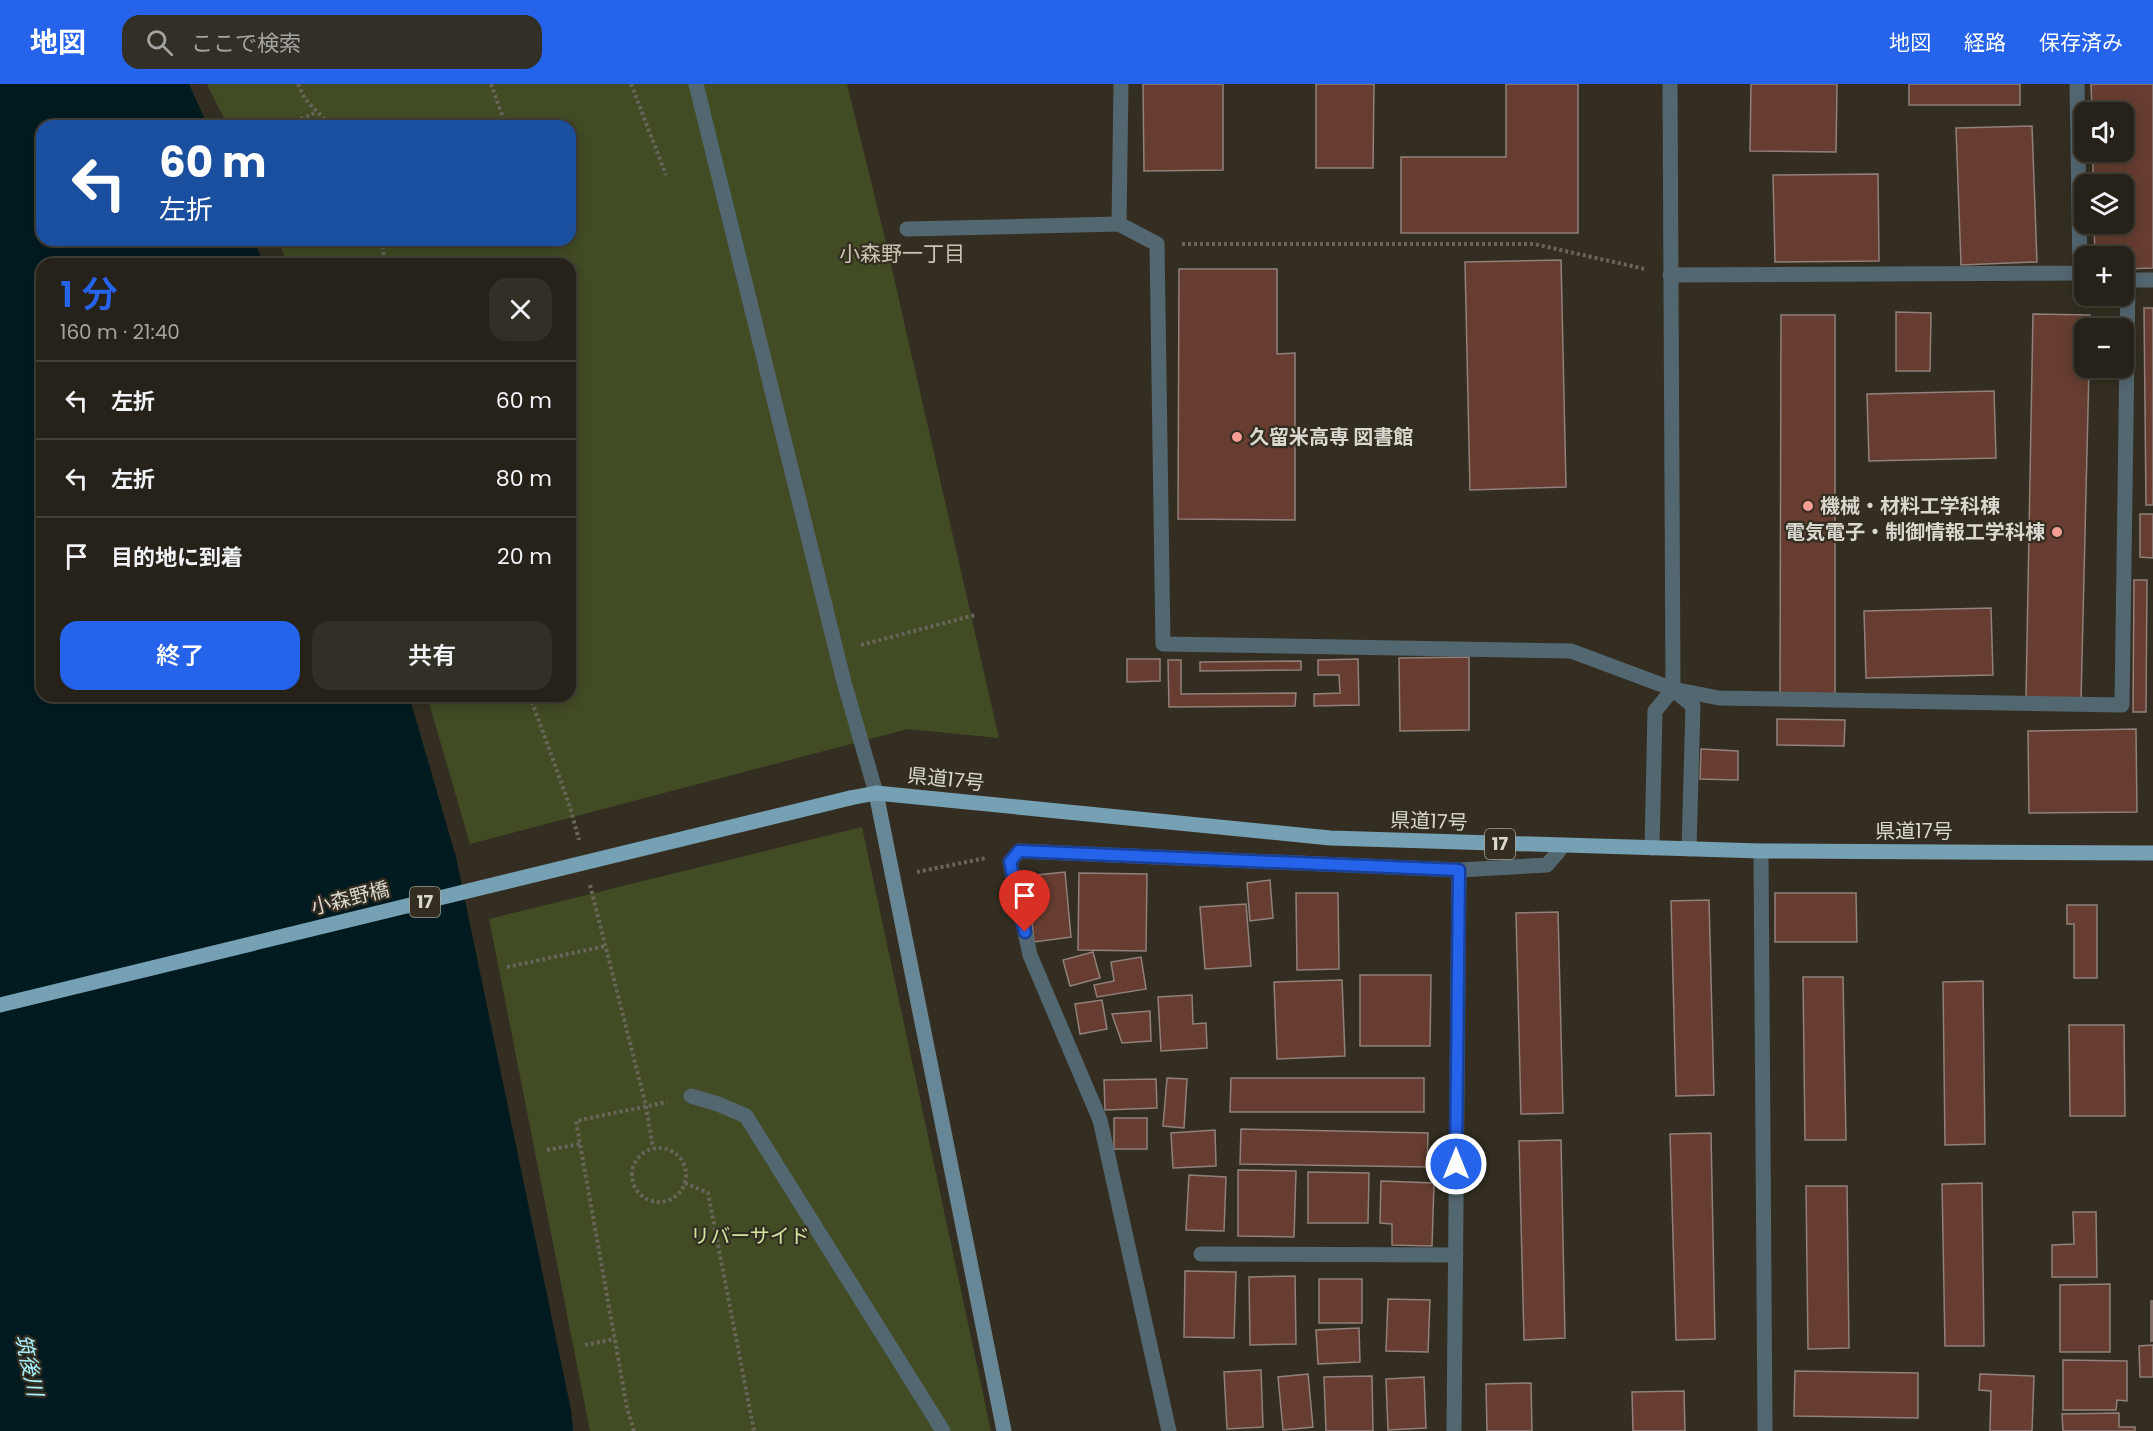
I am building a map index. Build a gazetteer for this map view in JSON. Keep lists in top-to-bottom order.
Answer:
{
  "streets": {
    "main road": ["県道17号", "17", "小森野橋"]
  },
  "crossings": [
    ["県道17号", "小森野橋"]
  ],
  "districts": ["小森野一丁目"],
  "water": ["筑後川"],
  "parks": ["リバーサイド"],
  "places": ["久留米高専 図書館", "機械・材料工学科棟", "電気電子・制御情報工学科棟"],
  "page": {
    "header": "地図",
    "search": "ここで検索",
    "nav": ["地図", "経路", "保存済み"],
    "map_buttons": ["+", "−"],
    "turn": ["60 m", "左折"],
    "heading": ["1 分", "160 m · 21:40"],
    "list": [
      {
        "name": "左折",
        "value": "60 m"
      },
      {
        "name": "左折",
        "value": "80 m"
      },
      {
        "name": "目的地に到着",
        "value": "20 m"
      }
    ],
    "buttons": ["終了", "共有"]
  }
}
